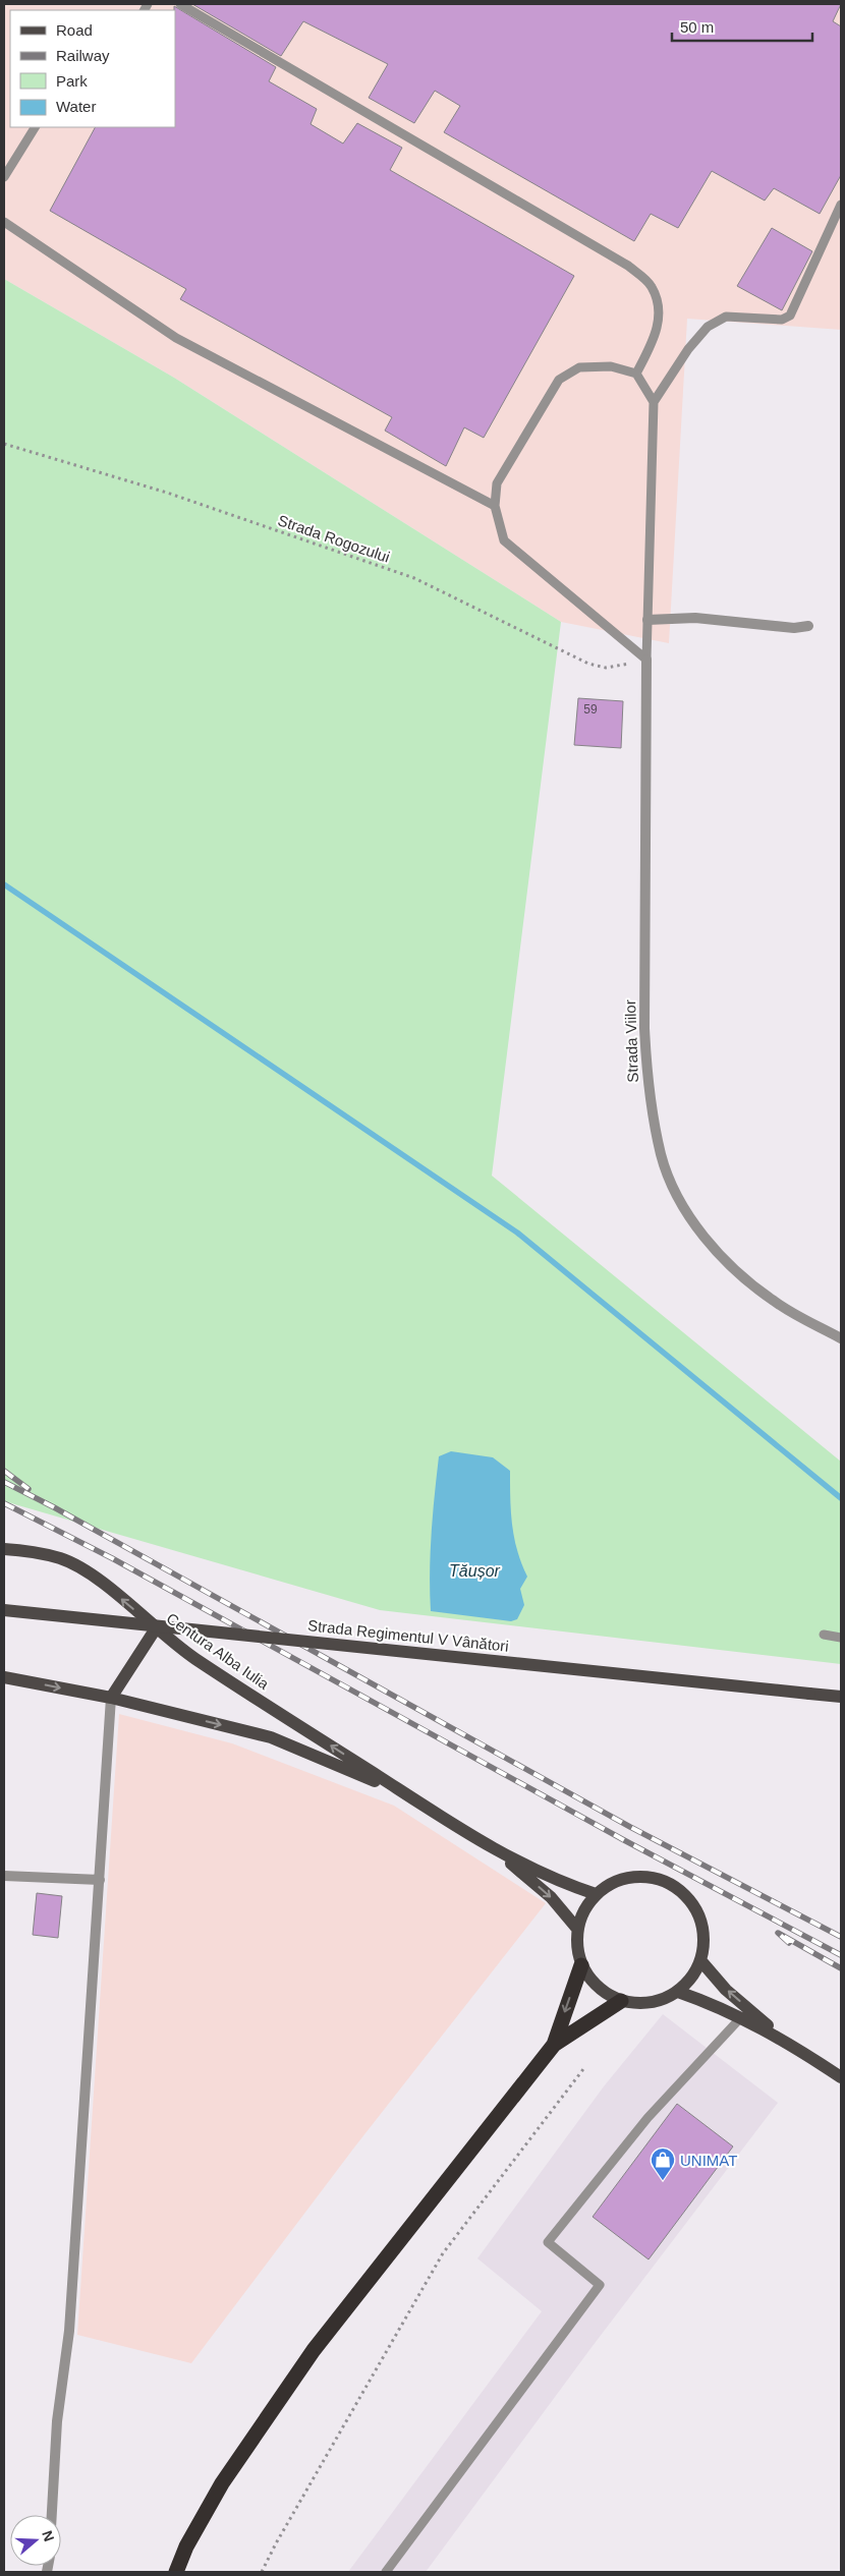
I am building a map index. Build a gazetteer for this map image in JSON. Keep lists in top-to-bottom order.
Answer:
{
  "streets": {
    "main road": ["Strada Regimentul V Vânători", "Centura Alba Iulia"],
    "street": ["Strada Viilor"],
    "path": ["Strada Rogozului"]
  },
  "crossings": [
    ["Strada Rogozului", "Strada Viilor"]
  ],
  "water": ["Tăușor"],
  "places": {
    "shop": ["UNIMAT"]
  },
  "house_numbers": ["59"],
  "legend": [
    "Road",
    "Railway",
    "Park",
    "Water"
  ],
  "scale_bar": "50 m",
  "north": "right"
}
